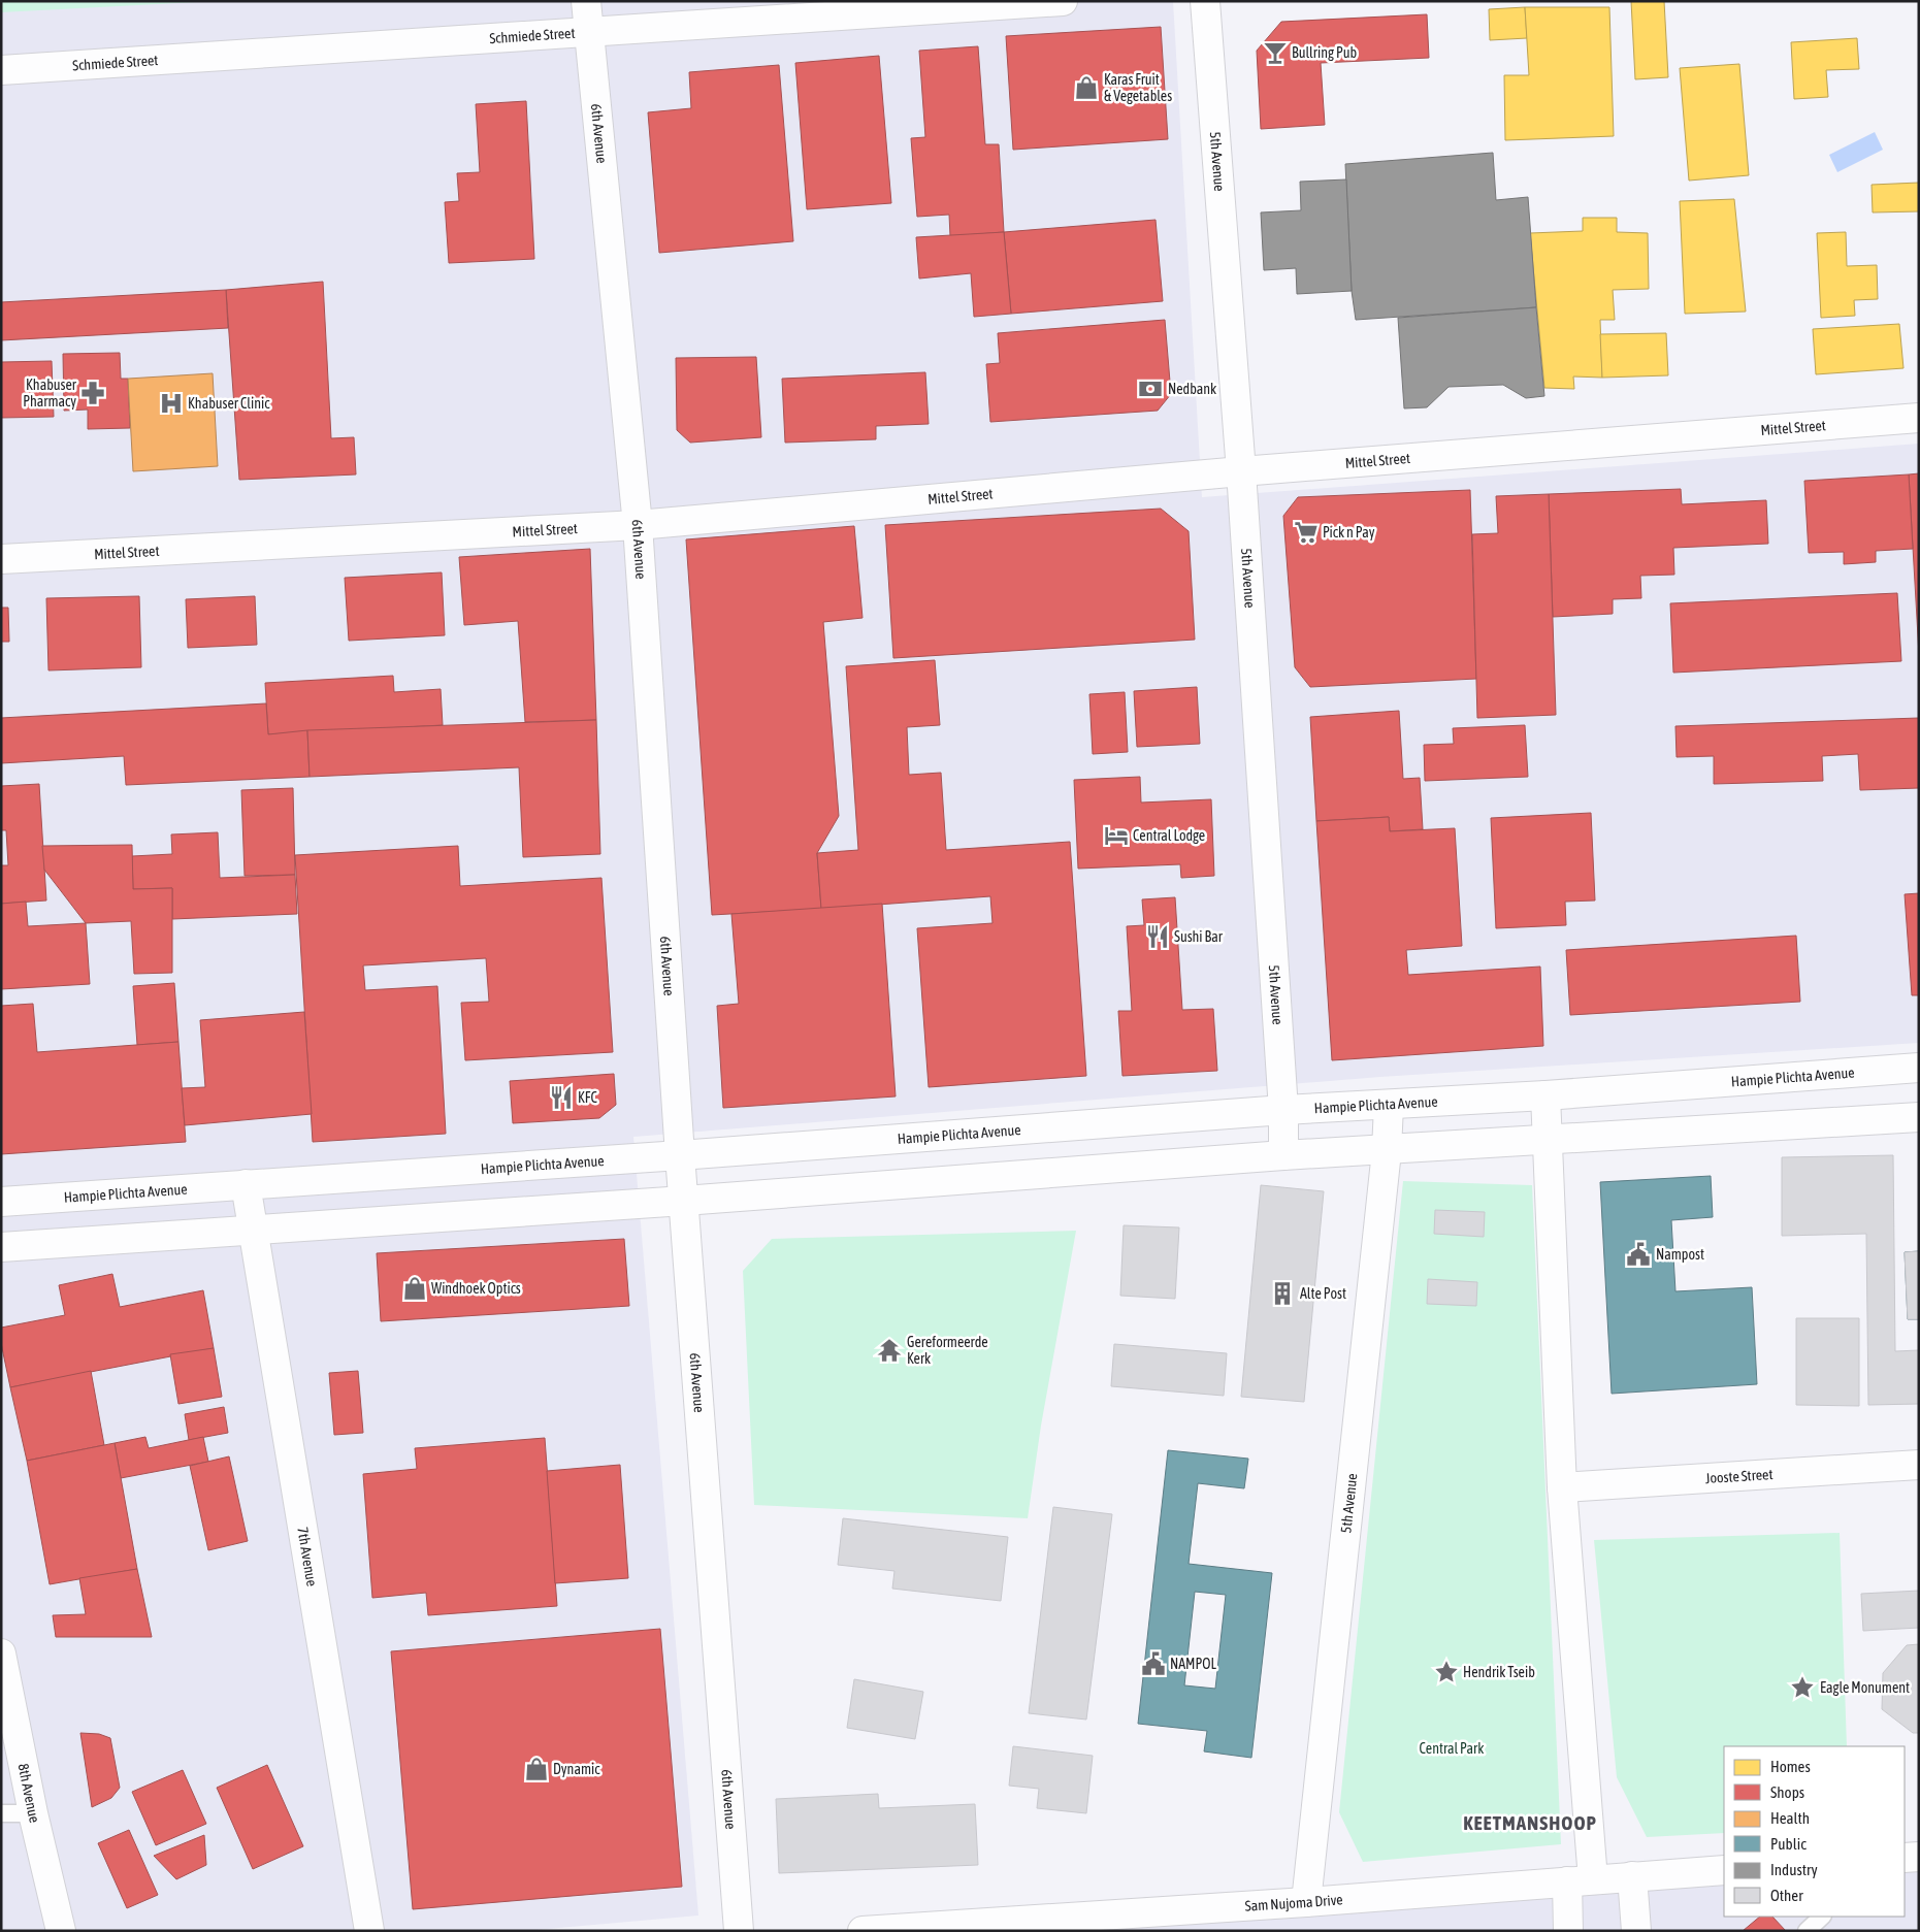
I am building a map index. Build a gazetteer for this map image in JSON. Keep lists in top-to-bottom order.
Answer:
{
  "streets": {
    "street": [
      "Schmiede Street",
      "6th Avenue",
      "5th Avenue",
      "Mittel Street",
      "Hampie Plichta Avenue",
      "Jooste Street",
      "7th Avenue",
      "8th Avenue",
      "Sam Nujoma Drive"
    ]
  },
  "crossings": [
    ["Schmiede Street", "6th Avenue"],
    ["6th Avenue", "Mittel Street"],
    ["6th Avenue", "Hampie Plichta Avenue"],
    ["5th Avenue", "Mittel Street"],
    ["5th Avenue", "Hampie Plichta Avenue"],
    ["5th Avenue", "Sam Nujoma Drive"],
    ["Hampie Plichta Avenue", "7th Avenue"]
  ],
  "districts": ["KEETMANSHOOP"],
  "parks": ["Central Park"],
  "places": {
    "bar": ["Bullring Pub"],
    "shop": ["Karas Fruit & Vegetables", "Windhoek Optics", "Dynamic"],
    "bank": ["Nedbank"],
    "pharmacy": ["Khabuser Pharmacy"],
    "hospital": ["Khabuser Clinic"],
    "supermarket": ["Pick n Pay"],
    "hotel": ["Central Lodge"],
    "restaurant": ["Sushi Bar", "KFC"],
    "public building": ["Nampost", "NAMPOL"],
    "building": ["Alte Post"],
    "temple": ["Gereformeerde Kerk"],
    "place": ["Hendrik Tseib", "Eagle Monument"]
  },
  "legend": [
    "Homes",
    "Shops",
    "Health",
    "Public",
    "Industry",
    "Other"
  ]
}
